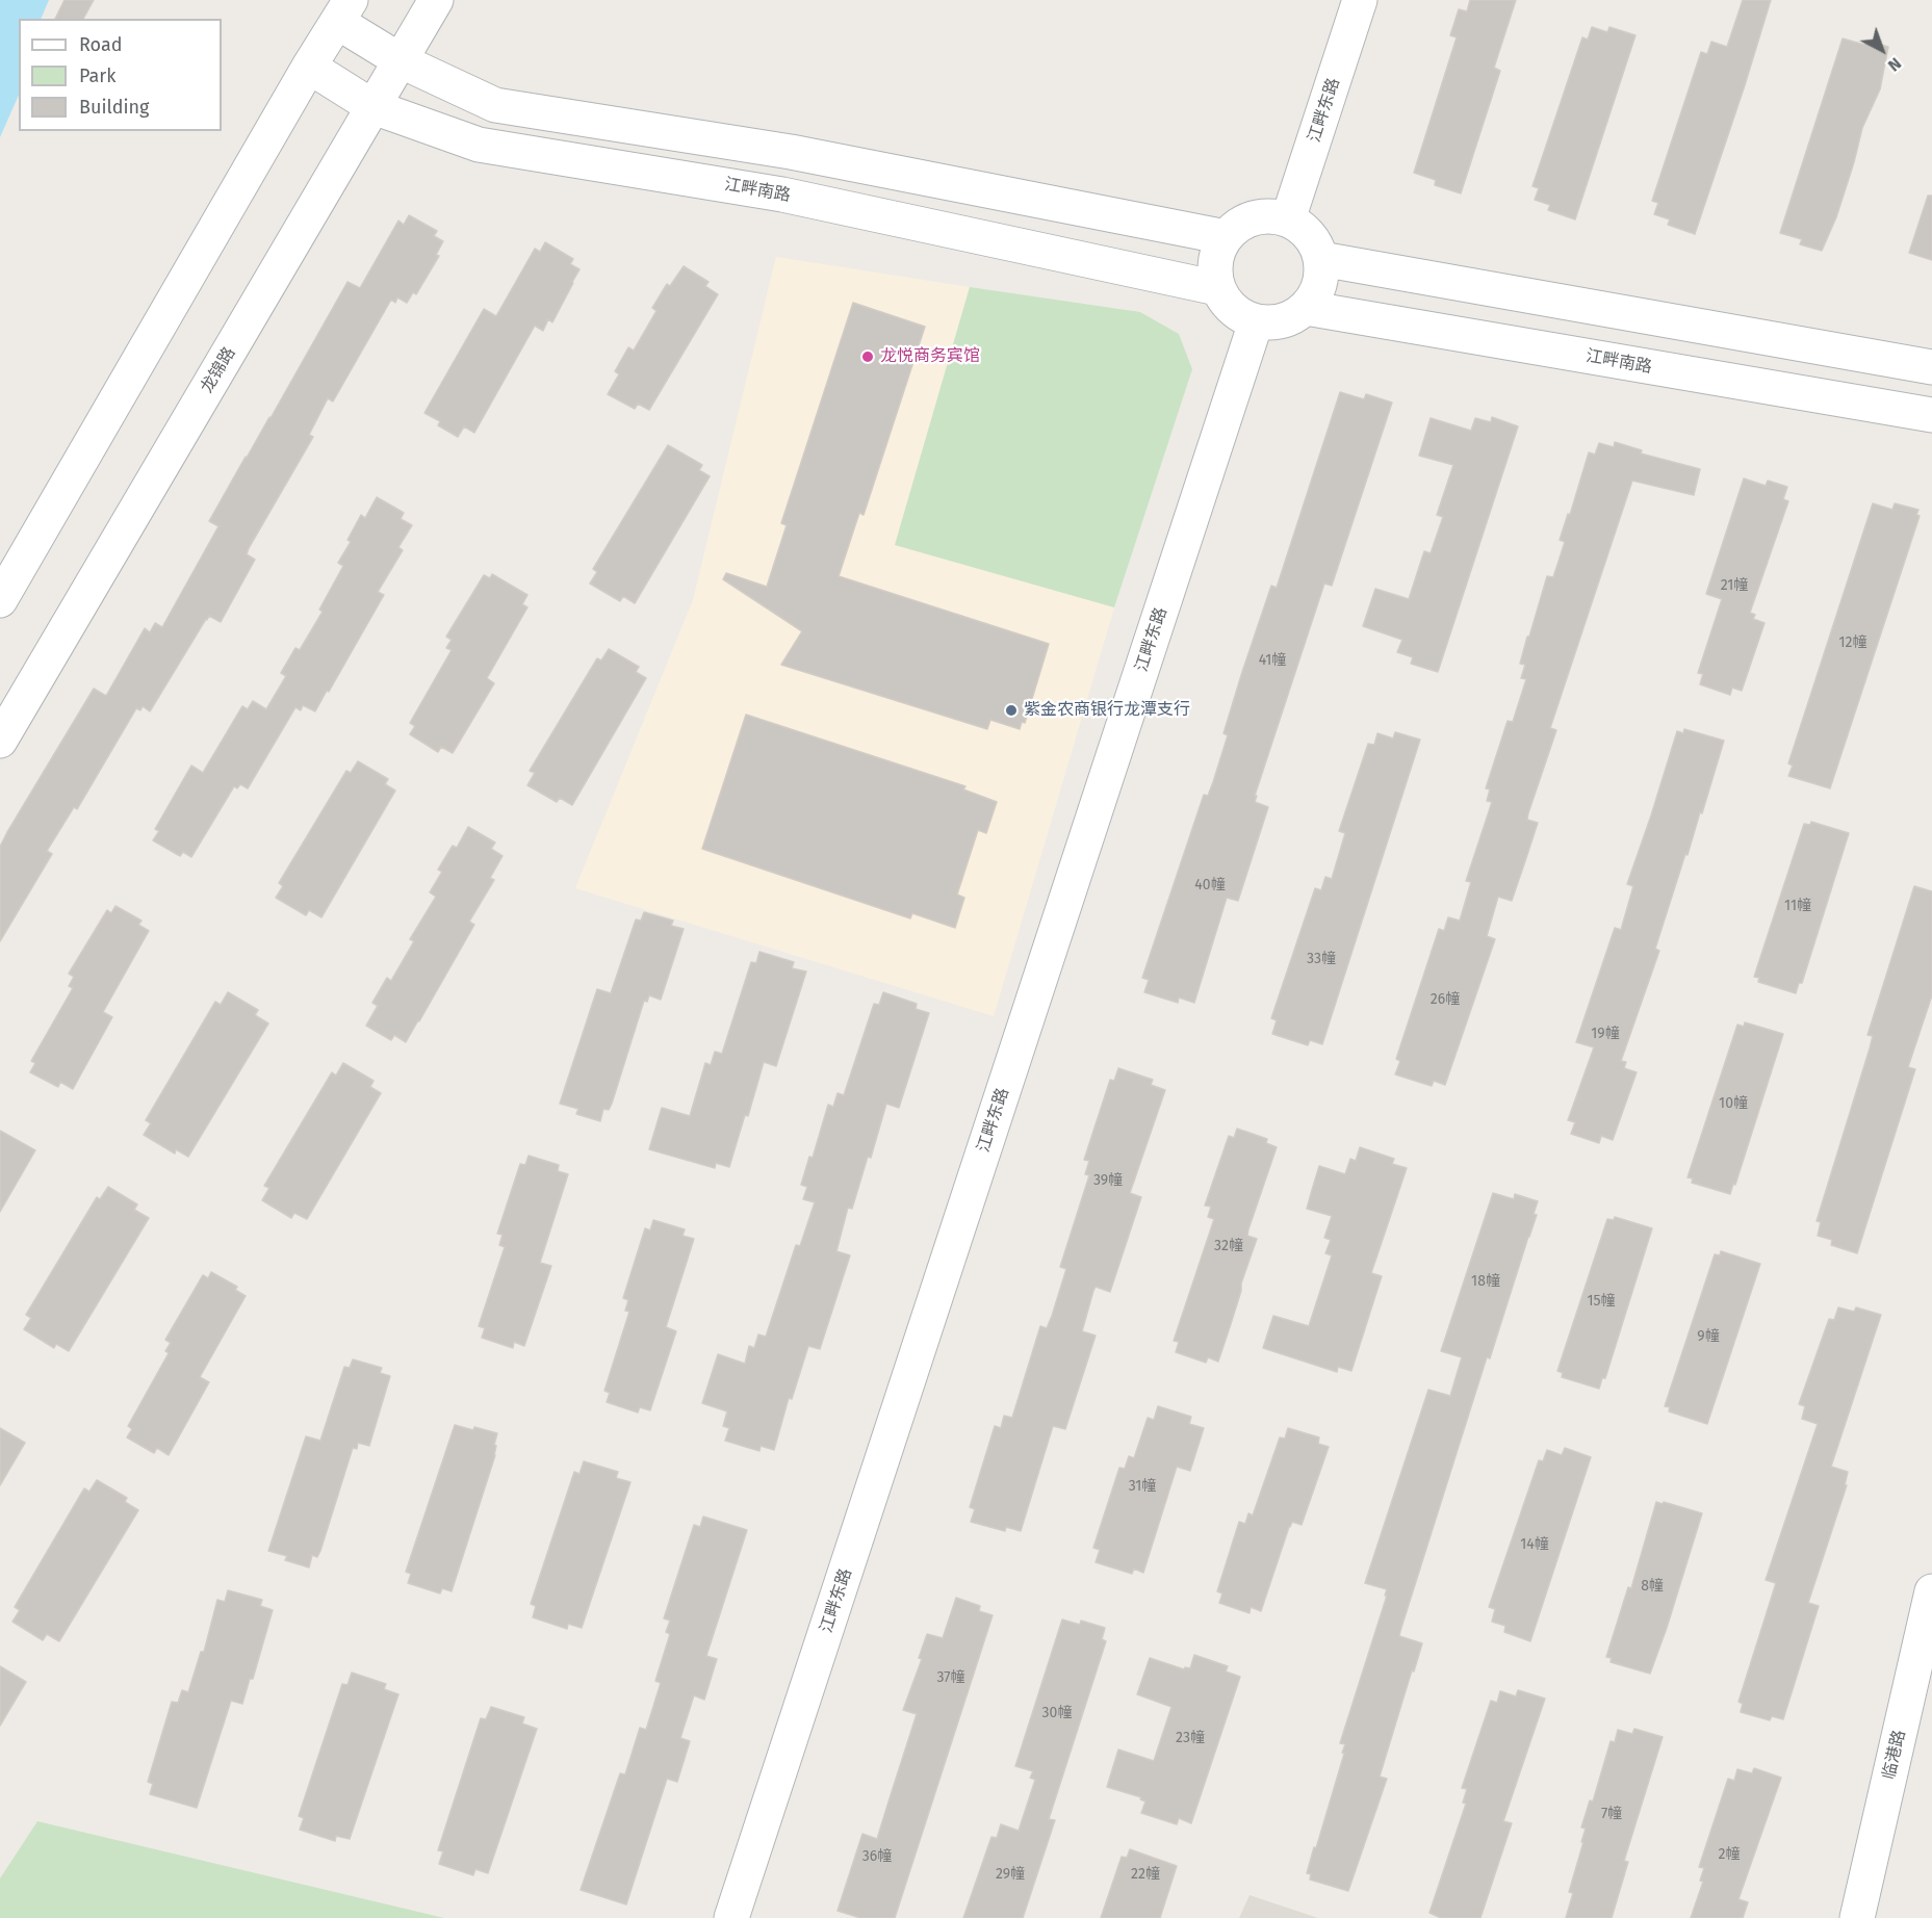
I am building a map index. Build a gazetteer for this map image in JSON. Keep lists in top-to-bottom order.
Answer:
{
  "streets": {
    "street": [
      "江畔东路",
      "江畔南路",
      "龙锦路",
      "临港路"
    ]
  },
  "crossings": [
    ["江畔东路", "江畔南路"],
    ["江畔南路", "龙锦路"]
  ],
  "places": ["龙悦商务宾馆", "紫金农商银行龙潭支行"],
  "house_numbers": [
    "21幢",
    "12幢",
    "41幢",
    "40幢",
    "11幢",
    "33幢",
    "26幢",
    "19幢",
    "10幢",
    "39幢",
    "32幢",
    "18幢",
    "15幢",
    "9幢",
    "31幢",
    "14幢",
    "8幢",
    "37幢",
    "30幢",
    "23幢",
    "7幢",
    "2幢",
    "36幢",
    "29幢",
    "22幢"
  ],
  "legend": ["Road", "Park", "Building"],
  "north": "bottom right"
}
